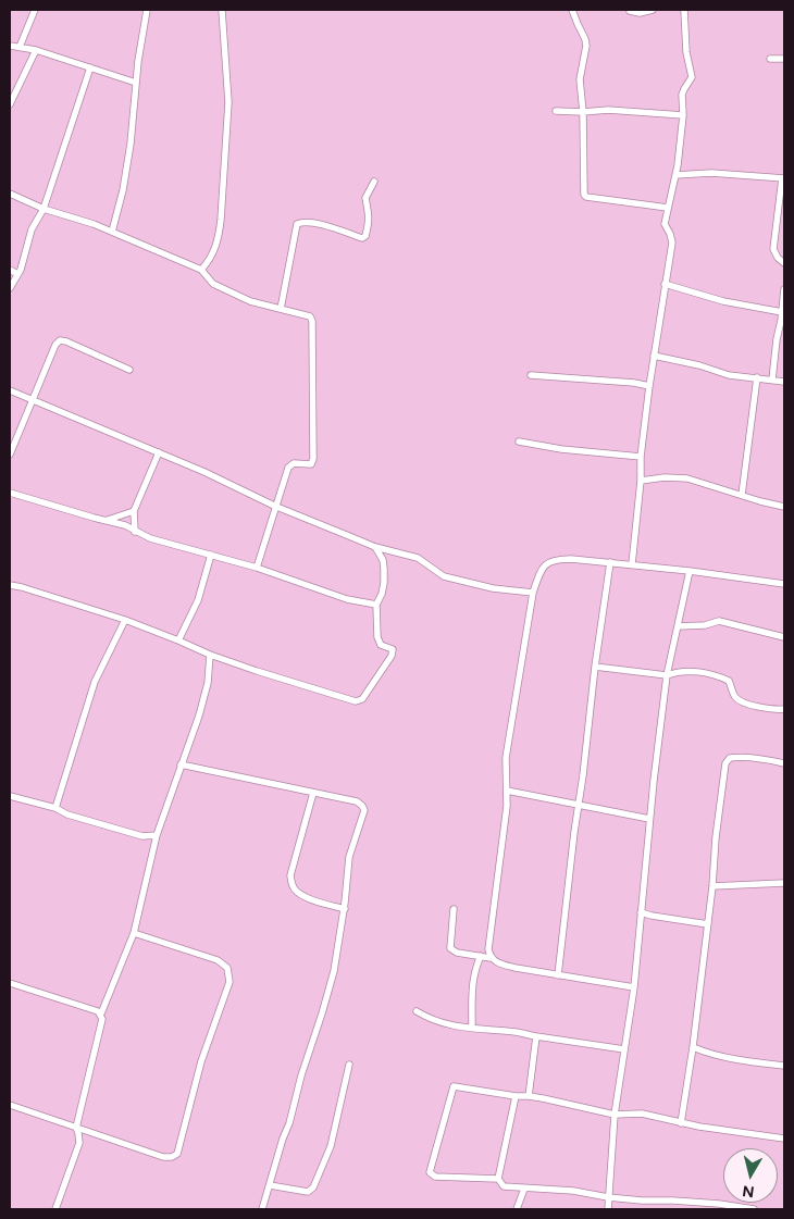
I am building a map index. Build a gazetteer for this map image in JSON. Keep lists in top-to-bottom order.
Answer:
{
  "north": "bottom"
}
